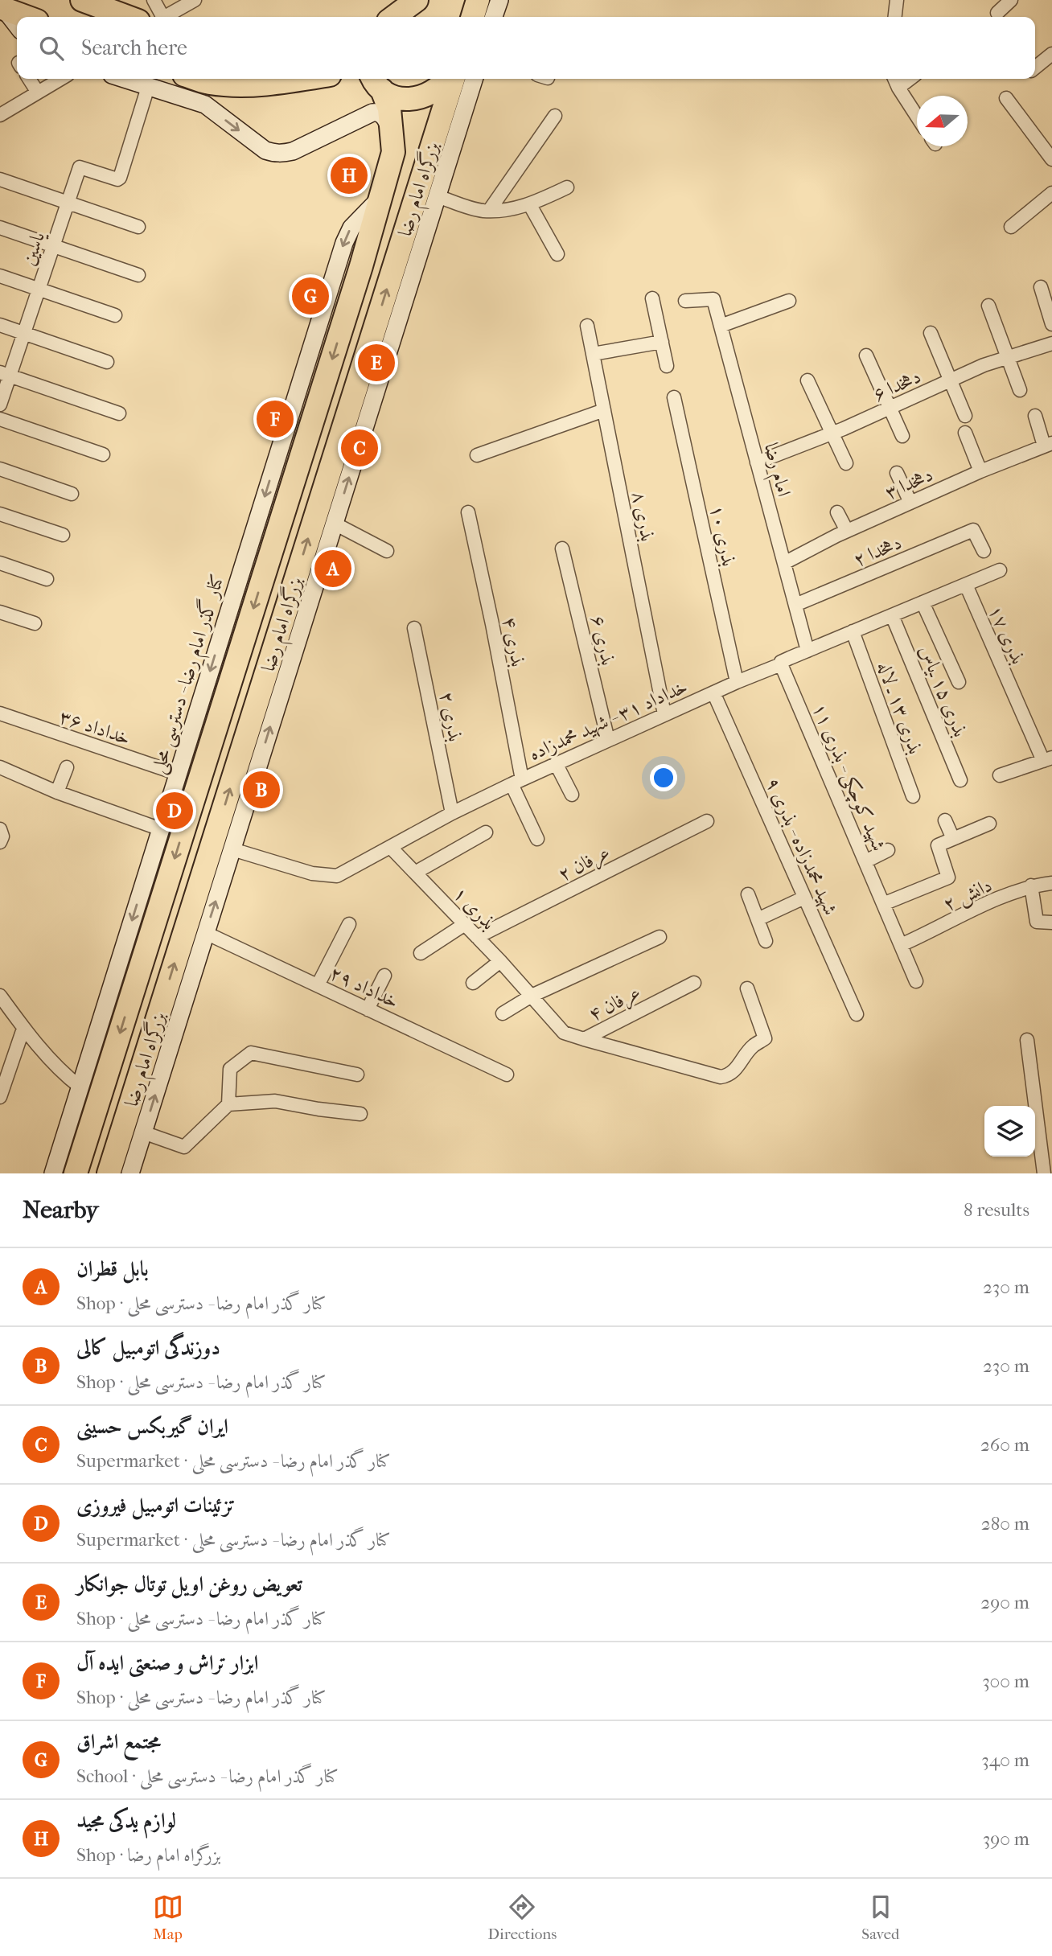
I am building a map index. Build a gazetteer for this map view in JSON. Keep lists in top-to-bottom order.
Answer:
{
  "streets": {
    "highway": ["بزرگراه امام رضا"],
    "main road": ["کنار گذر امام رضا - دسترسی محلی"],
    "street": [
      "یاسین",
      "دهخدا ۶",
      "امام رضا",
      "دهخدا ۳",
      "بذری ۸",
      "بذری ۱۰",
      "دهخدا ۲",
      "بذری ۱۷",
      "بذری ۶",
      "بذری ۴",
      "بذری ۱۵ ـ‌یاس",
      "بذری ۱۳ ـ لاله",
      "بذری ۲",
      "خداداد ۳۱ - شهید محمدزاده",
      "خداداد ۳۶",
      "شهید کوچکی - بذری ۱۱",
      "شهید محمدزاده - بذری ۹",
      "عرفان ۲",
      "دانش ۲",
      "بذری ۱",
      "خداداد ۲۹",
      "عرفان ۴"
    ]
  },
  "crossings": [
    ["بزرگراه امام رضا", "کنار گذر امام رضا - دسترسی محلی"],
    ["بزرگراه امام رضا", "خداداد ۳۱ - شهید محمدزاده"],
    ["دهخدا ۶", "امام رضا"],
    ["امام رضا", "دهخدا ۳"],
    ["امام رضا", "دهخدا ۲"],
    ["امام رضا", "خداداد ۳۱ - شهید محمدزاده"],
    ["بذری ۸", "خداداد ۳۱ - شهید محمدزاده"],
    ["بذری ۱۰", "خداداد ۳۱ - شهید محمدزاده"],
    ["بذری ۱۷", "خداداد ۳۱ - شهید محمدزاده"],
    ["بذری ۶", "خداداد ۳۱ - شهید محمدزاده"],
    ["بذری ۴", "خداداد ۳۱ - شهید محمدزاده"],
    ["کنار گذر امام رضا - دسترسی محلی", "خداداد ۳۶"],
    ["بذری ۱۵ ـ‌یاس", "خداداد ۳۱ - شهید محمدزاده"],
    ["بذری ۱۳ ـ لاله", "خداداد ۳۱ - شهید محمدزاده"],
    ["بذری ۲", "خداداد ۳۱ - شهید محمدزاده"],
    ["خداداد ۳۱ - شهید محمدزاده", "شهید کوچکی - بذری ۱۱"],
    ["خداداد ۳۱ - شهید محمدزاده", "شهید محمدزاده - بذری ۹"],
    ["خداداد ۳۱ - شهید محمدزاده", "بذری ۱"],
    ["شهید کوچکی - بذری ۱۱", "دانش ۲"],
    ["عرفان ۲", "بذری ۱"],
    ["بذری ۱", "عرفان ۴"]
  ],
  "north": "left",
  "page": {
    "search": "Search here",
    "pins": [
      "H",
      "G",
      "E",
      "F",
      "C",
      "A",
      "B",
      "D"
    ],
    "heading": ["Nearby", "8 results"],
    "list": [
      {
        "mark": "A",
        "name": "بابل قطران",
        "note": "Shop · کنار گذر امام رضا - دسترسی محلی",
        "value": "230 m"
      },
      {
        "mark": "B",
        "name": "دوزندگی اتومبیل کالی",
        "note": "Shop · کنار گذر امام رضا - دسترسی محلی",
        "value": "230 m"
      },
      {
        "mark": "C",
        "name": "ایران گیربکس حسینی",
        "note": "Supermarket · کنار گذر امام رضا - دسترسی محلی",
        "value": "260 m"
      },
      {
        "mark": "D",
        "name": "تزئینات اتومبیل فیروزی",
        "note": "Supermarket · کنار گذر امام رضا - دسترسی محلی",
        "value": "280 m"
      },
      {
        "mark": "E",
        "name": "تعویض روغن اویل توتال جوانکار",
        "note": "Shop · کنار گذر امام رضا - دسترسی محلی",
        "value": "290 m"
      },
      {
        "mark": "F",
        "name": "ابزار تراش و صنعتی ایده آل",
        "note": "Shop · کنار گذر امام رضا - دسترسی محلی",
        "value": "300 m"
      },
      {
        "mark": "G",
        "name": "مجتمع اشراق",
        "note": "School · کنار گذر امام رضا - دسترسی محلی",
        "value": "340 m"
      },
      {
        "mark": "H",
        "name": "لوازم یدکی مجید",
        "note": "Shop · بزرگراه امام رضا",
        "value": "390 m"
      }
    ],
    "nav": ["Map", "Directions", "Saved"]
  }
}
